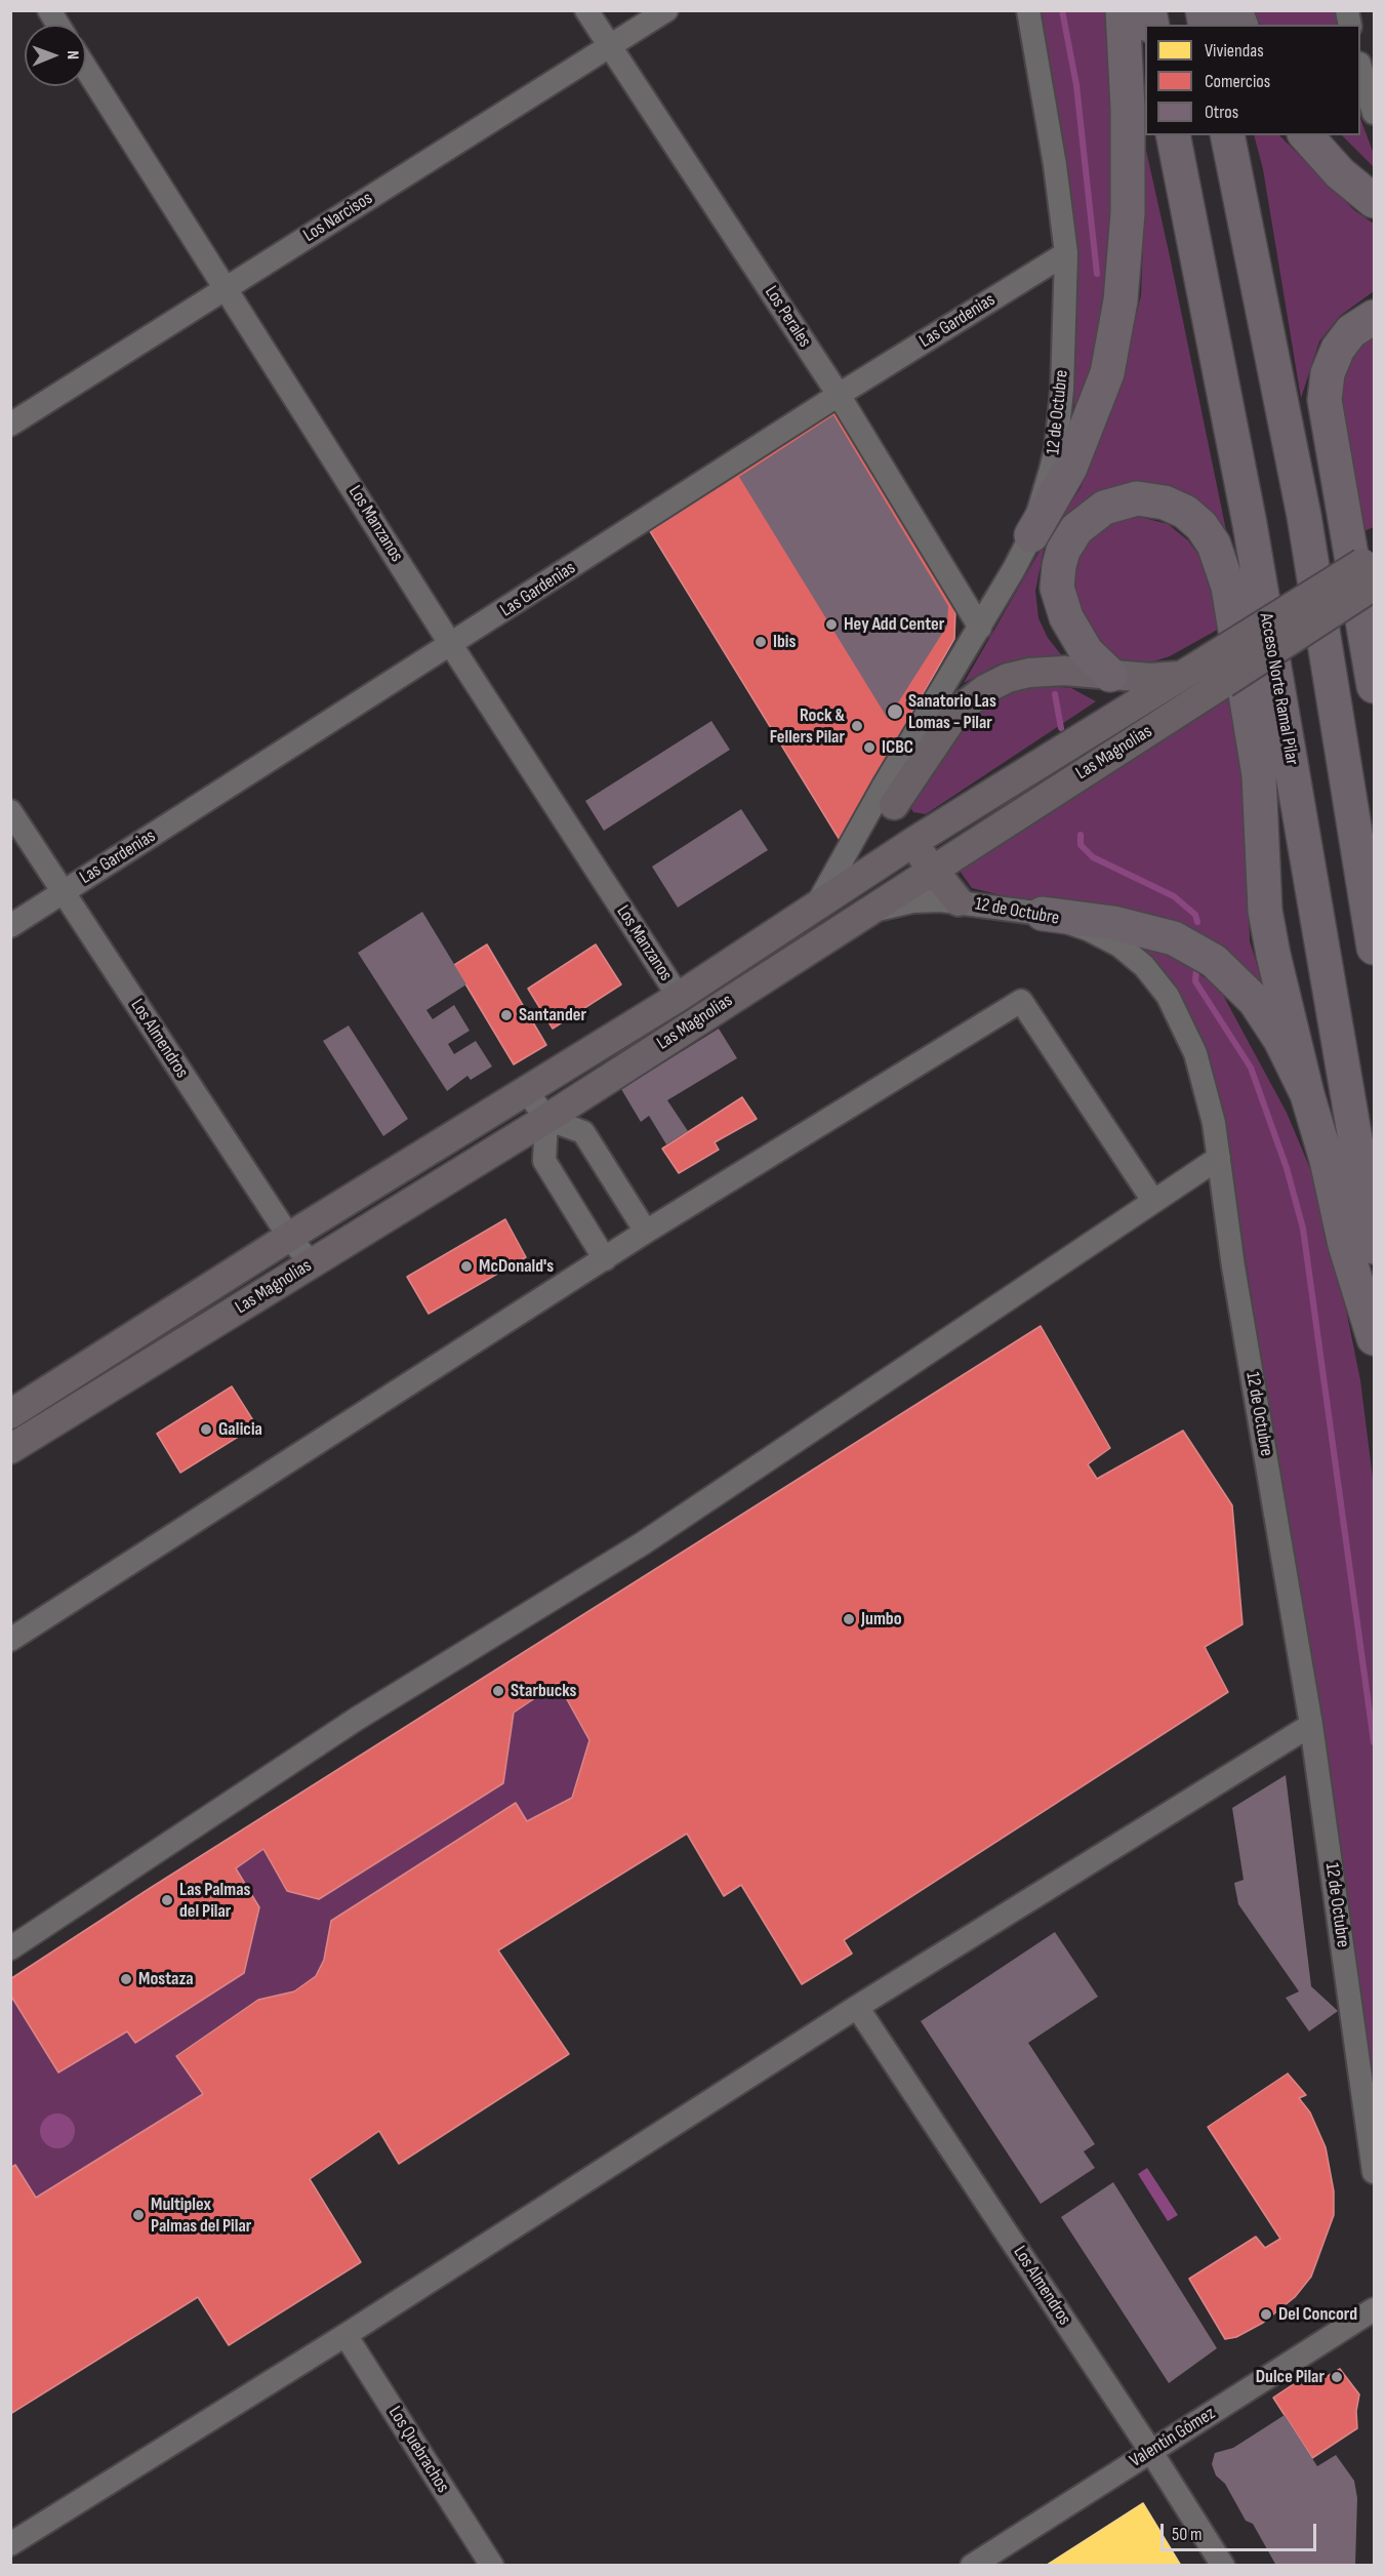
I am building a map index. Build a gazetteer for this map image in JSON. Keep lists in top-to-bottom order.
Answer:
{
  "streets": {
    "highway": ["Acceso Norte Ramal Pilar"],
    "main road": ["Las Magnolias"],
    "street": [
      "Los Narcisos",
      "Los Perales",
      "Las Gardenias",
      "12 de Octubre",
      "Los Manzanos",
      "Los Almendros",
      "Valentín Gómez",
      "Los Quebrachos"
    ]
  },
  "crossings": [
    ["Los Narcisos", "Los Perales"],
    ["Los Narcisos", "Los Manzanos"],
    ["Los Perales", "Las Gardenias"],
    ["Los Perales", "12 de Octubre"],
    ["Las Gardenias", "12 de Octubre"],
    ["Las Gardenias", "Los Manzanos"],
    ["Las Gardenias", "Los Almendros"],
    ["12 de Octubre", "Las Magnolias"],
    ["Los Manzanos", "Las Magnolias"],
    ["Las Magnolias", "Los Almendros"],
    ["Los Almendros", "Valentín Gómez"]
  ],
  "places": [
    "Hey Add Center",
    "Ibis",
    "Sanatorio Las Lomas - Pilar",
    "Rock & Fellers Pilar",
    "ICBC",
    "Santander",
    "McDonald's",
    "Galicia",
    "Jumbo",
    "Starbucks",
    "Las Palmas del Pilar",
    "Mostaza",
    "Multiplex Palmas del Pilar",
    "Del Concord",
    "Dulce Pilar"
  ],
  "legend": ["Viviendas", "Comercios", "Otros"],
  "scale_bar": "50 m",
  "north": "right"
}
